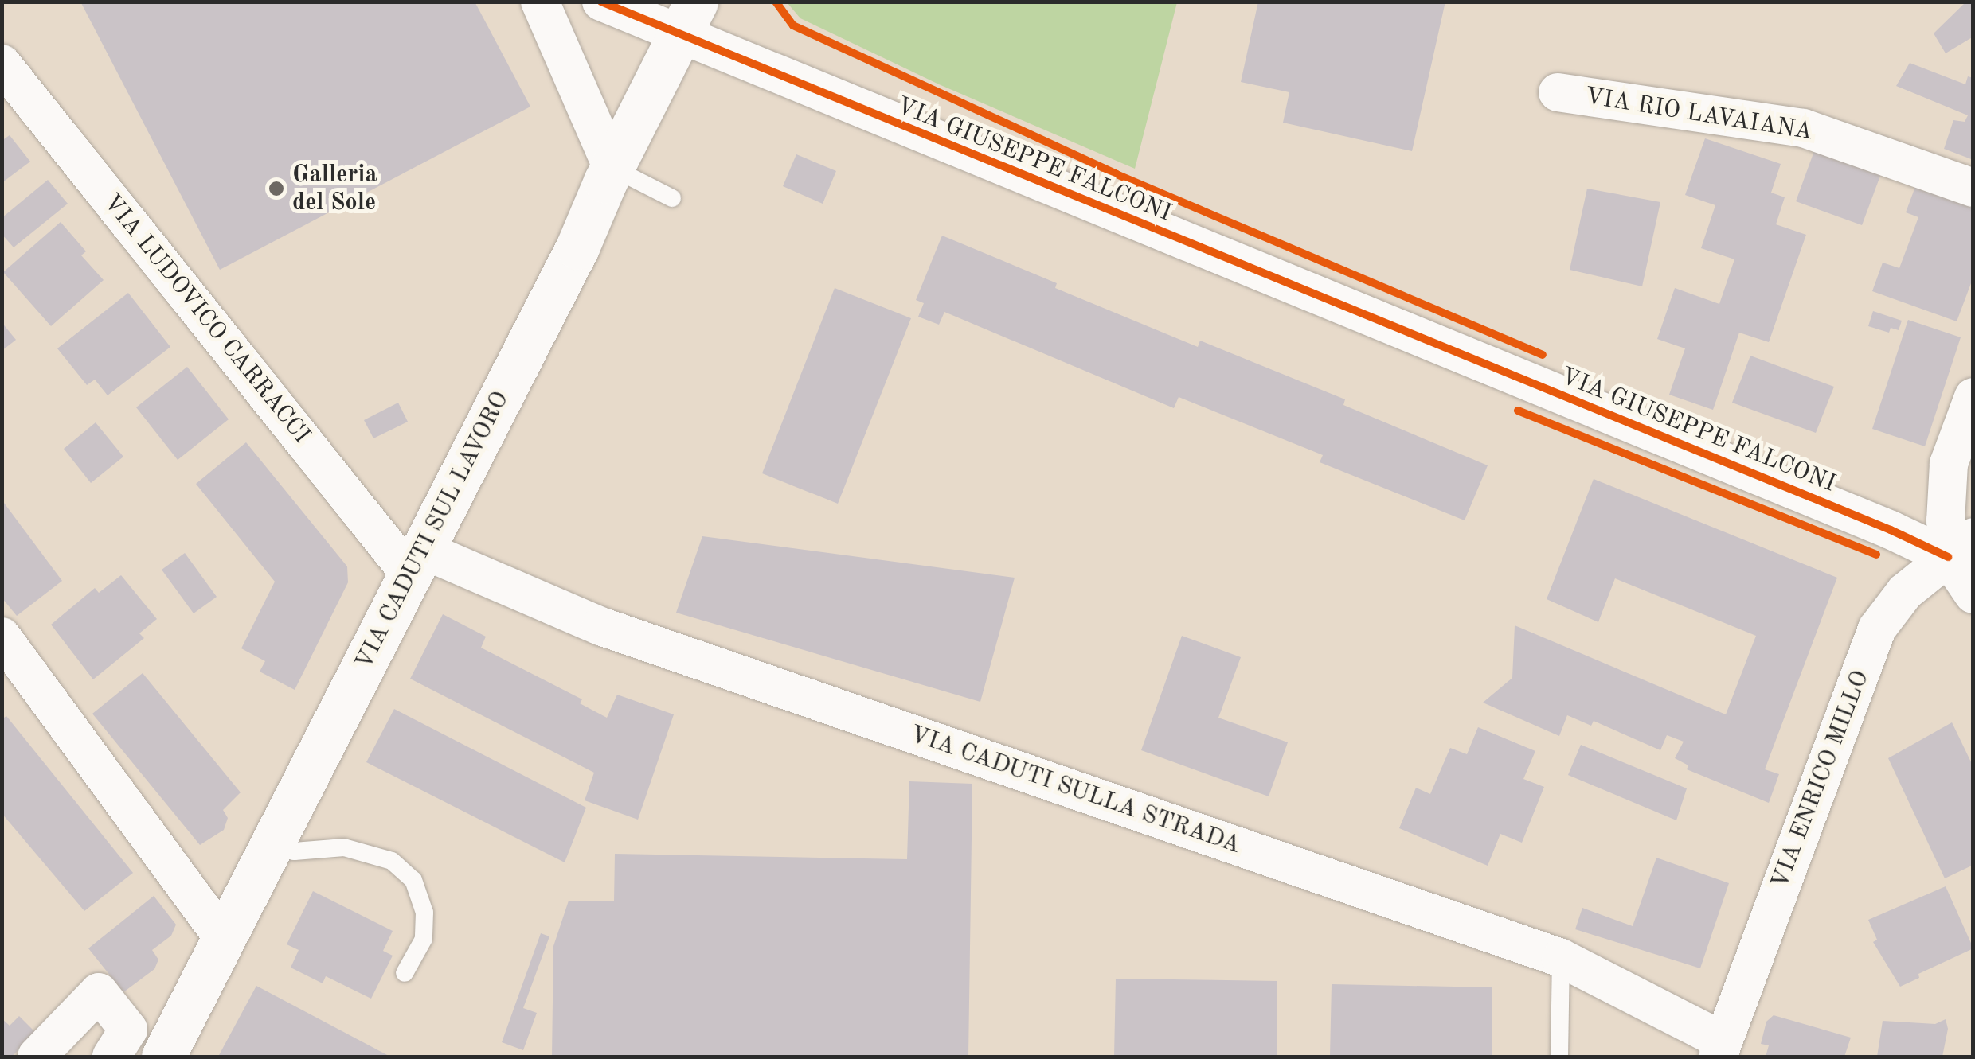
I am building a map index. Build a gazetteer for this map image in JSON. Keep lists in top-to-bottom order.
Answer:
{
  "streets": {
    "main road": ["VIA CADUTI SUL LAVORO"],
    "street": [
      "VIA RIO LAVAIANA",
      "VIA GIUSEPPE FALCONI",
      "VIA LUDOVICO CARRACCI",
      "VIA ENRICO MILLO",
      "VIA CADUTI SULLA STRADA"
    ]
  },
  "crossings": [
    ["VIA GIUSEPPE FALCONI", "VIA CADUTI SUL LAVORO"],
    ["VIA GIUSEPPE FALCONI", "VIA ENRICO MILLO"],
    ["VIA LUDOVICO CARRACCI", "VIA CADUTI SUL LAVORO"],
    ["VIA LUDOVICO CARRACCI", "VIA CADUTI SULLA STRADA"],
    ["VIA CADUTI SUL LAVORO", "VIA CADUTI SULLA STRADA"],
    ["VIA ENRICO MILLO", "VIA CADUTI SULLA STRADA"]
  ],
  "places": ["Galleria del Sole"]
}
